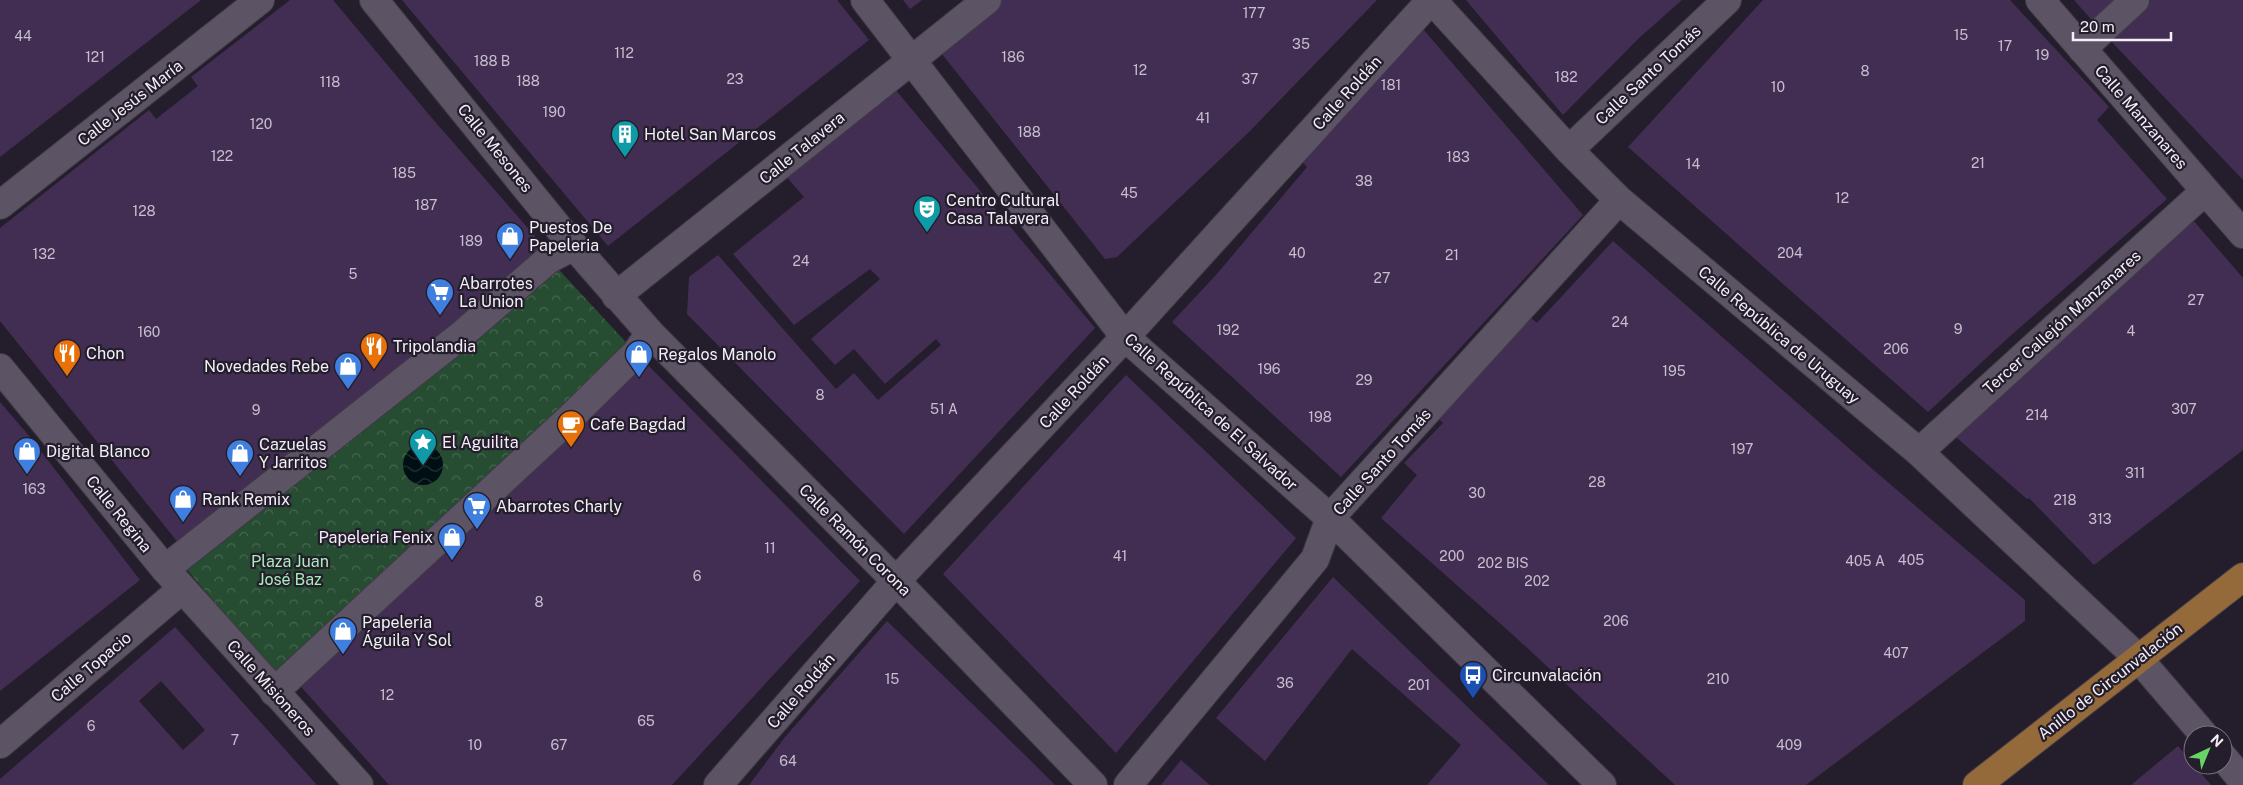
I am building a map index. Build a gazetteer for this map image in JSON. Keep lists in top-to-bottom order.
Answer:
{
  "streets": {
    "main road": ["Anillo de Circunvalación"],
    "street": [
      "Calle Santo Tomás",
      "Calle Roldán",
      "Calle Jesús María",
      "Calle Manzanares",
      "Calle Mesones",
      "Calle Talavera",
      "Tercer Callejón Manzanares",
      "Calle República de Uruguay",
      "Calle República de El Salvador",
      "Calle Regina",
      "Calle Ramón Corona",
      "Calle Topacio",
      "Calle Misioneros"
    ]
  },
  "crossings": [
    ["Calle Santo Tomás", "Calle República de Uruguay"],
    ["Calle Santo Tomás", "Calle República de El Salvador"],
    ["Calle Roldán", "Calle República de Uruguay"],
    ["Calle Roldán", "Calle República de El Salvador"],
    ["Calle Roldán", "Calle Ramón Corona"],
    ["Calle Manzanares", "Tercer Callejón Manzanares"],
    ["Calle Mesones", "Calle Talavera"],
    ["Calle Mesones", "Calle Ramón Corona"],
    ["Calle Talavera", "Calle República de El Salvador"],
    ["Calle Talavera", "Calle Ramón Corona"],
    ["Tercer Callejón Manzanares", "Calle República de Uruguay"],
    ["Calle República de Uruguay", "Anillo de Circunvalación"],
    ["Calle Regina", "Calle Topacio"],
    ["Calle Regina", "Calle Misioneros"],
    ["Calle Topacio", "Calle Misioneros"]
  ],
  "parks": ["Plaza Juan José Baz"],
  "places": {
    "building": ["Hotel San Marcos"],
    "theatre": ["Centro Cultural Casa Talavera"],
    "shop": [
      "Puestos De Papeleria",
      "Regalos Manolo",
      "Novedades Rebe",
      "Digital Blanco",
      "Cazuelas Y Jarritos",
      "Rank Remix",
      "Papeleria Fenix",
      "Papeleria Águila Y Sol"
    ],
    "supermarket": ["Abarrotes La Union", "Abarrotes Charly"],
    "restaurant": ["Tripolandia", "Chon"],
    "cafe": ["Cafe Bagdad"],
    "place": ["El Aguilita"],
    "bus stop": ["Circunvalación"]
  },
  "house_numbers": [
    "177",
    "15",
    "44",
    "35",
    "17",
    "112",
    "19",
    "121",
    "186",
    "188 B",
    "12",
    "8",
    "182",
    "23",
    "37",
    "188",
    "118",
    "181",
    "10",
    "190",
    "41",
    "120",
    "188",
    "122",
    "183",
    "21",
    "14",
    "185",
    "38",
    "45",
    "12",
    "187",
    "128",
    "189",
    "40",
    "204",
    "132",
    "21",
    "24",
    "5",
    "27",
    "27",
    "24",
    "9",
    "192",
    "4",
    "160",
    "206",
    "196",
    "195",
    "29",
    "8",
    "51 A",
    "307",
    "9",
    "214",
    "198",
    "197",
    "311",
    "28",
    "163",
    "30",
    "218",
    "313",
    "11",
    "41",
    "200",
    "405",
    "405 A",
    "202 BIS",
    "6",
    "202",
    "8",
    "206",
    "407",
    "15",
    "210",
    "36",
    "201",
    "12",
    "65",
    "6",
    "7",
    "10",
    "67",
    "409",
    "64"
  ],
  "scale_bar": "20 m",
  "north": "top right"
}
